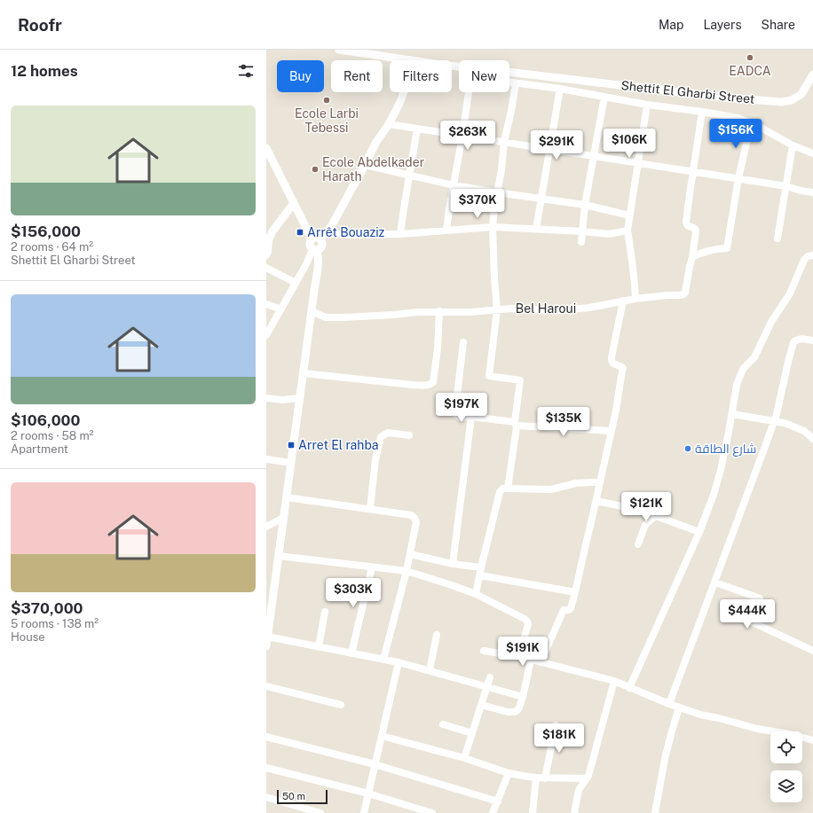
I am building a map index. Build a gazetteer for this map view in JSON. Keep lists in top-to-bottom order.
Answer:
{
  "streets": {
    "street": ["Shettit El Gharbi Street", "Bel Haroui"]
  },
  "places": {
    "other": [
      "EADCA",
      "Ecole Larbi Tebessi",
      "Ecole Abdelkader Harath",
      "شارع الطاقة"
    ],
    "transit": ["Arrêt Bouaziz", "Arret El rahba"]
  },
  "scale_bar": "50 m",
  "page": {
    "header": "Roofr",
    "nav": ["Map", "Layers", "Share"],
    "heading": "12 homes",
    "chip": [
      "Buy",
      "Rent",
      "Filters",
      "New"
    ],
    "list": [
      {
        "name": "$156,000",
        "note": "2 rooms · 64 m² · Shettit El Gharbi Street"
      },
      {
        "name": "$106,000",
        "note": "2 rooms · 58 m² · Apartment"
      },
      {
        "name": "$370,000",
        "note": "5 rooms · 138 m² · House"
      }
    ],
    "price": [
      "$156K",
      "$263K",
      "$106K",
      "$291K",
      "$370K",
      "$197K",
      "$135K",
      "$121K",
      "$303K",
      "$444K",
      "$191K",
      "$181K"
    ],
    "scale": "50 m"
  }
}
